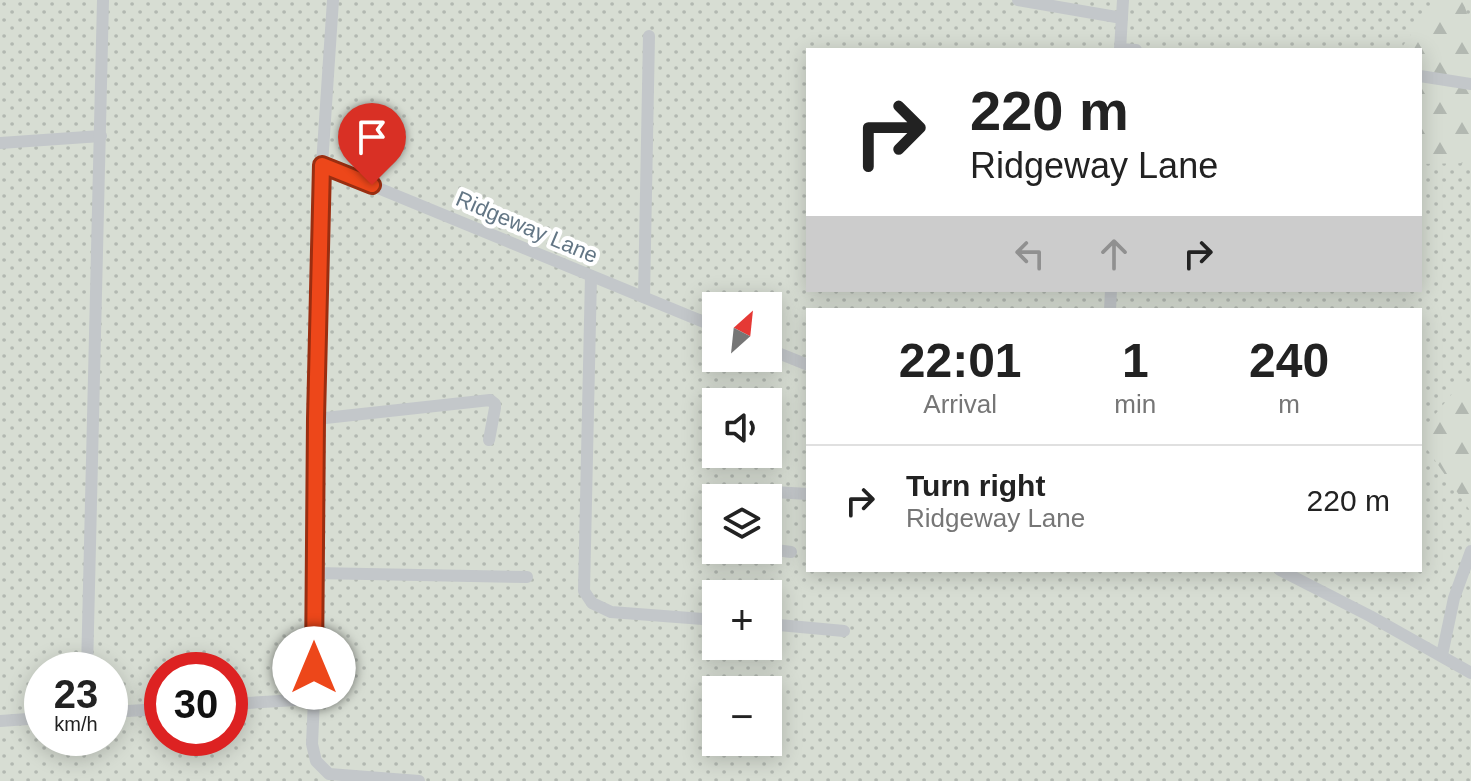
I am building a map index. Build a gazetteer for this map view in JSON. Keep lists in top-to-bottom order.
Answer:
{
  "streets": {
    "street": ["Ridgeway Lane"]
  },
  "north": "top right",
  "page": {
    "turn": ["220 m", "Ridgeway Lane"],
    "map_buttons": ["+", "−"],
    "eta": [
      "22:01",
      "Arrival",
      "1",
      "min",
      "240",
      "m"
    ],
    "list": [
      {
        "name": "Turn right",
        "note": "Ridgeway Lane",
        "value": "220 m"
      }
    ],
    "speed": "23 km/h",
    "limit": "30"
  }
}
